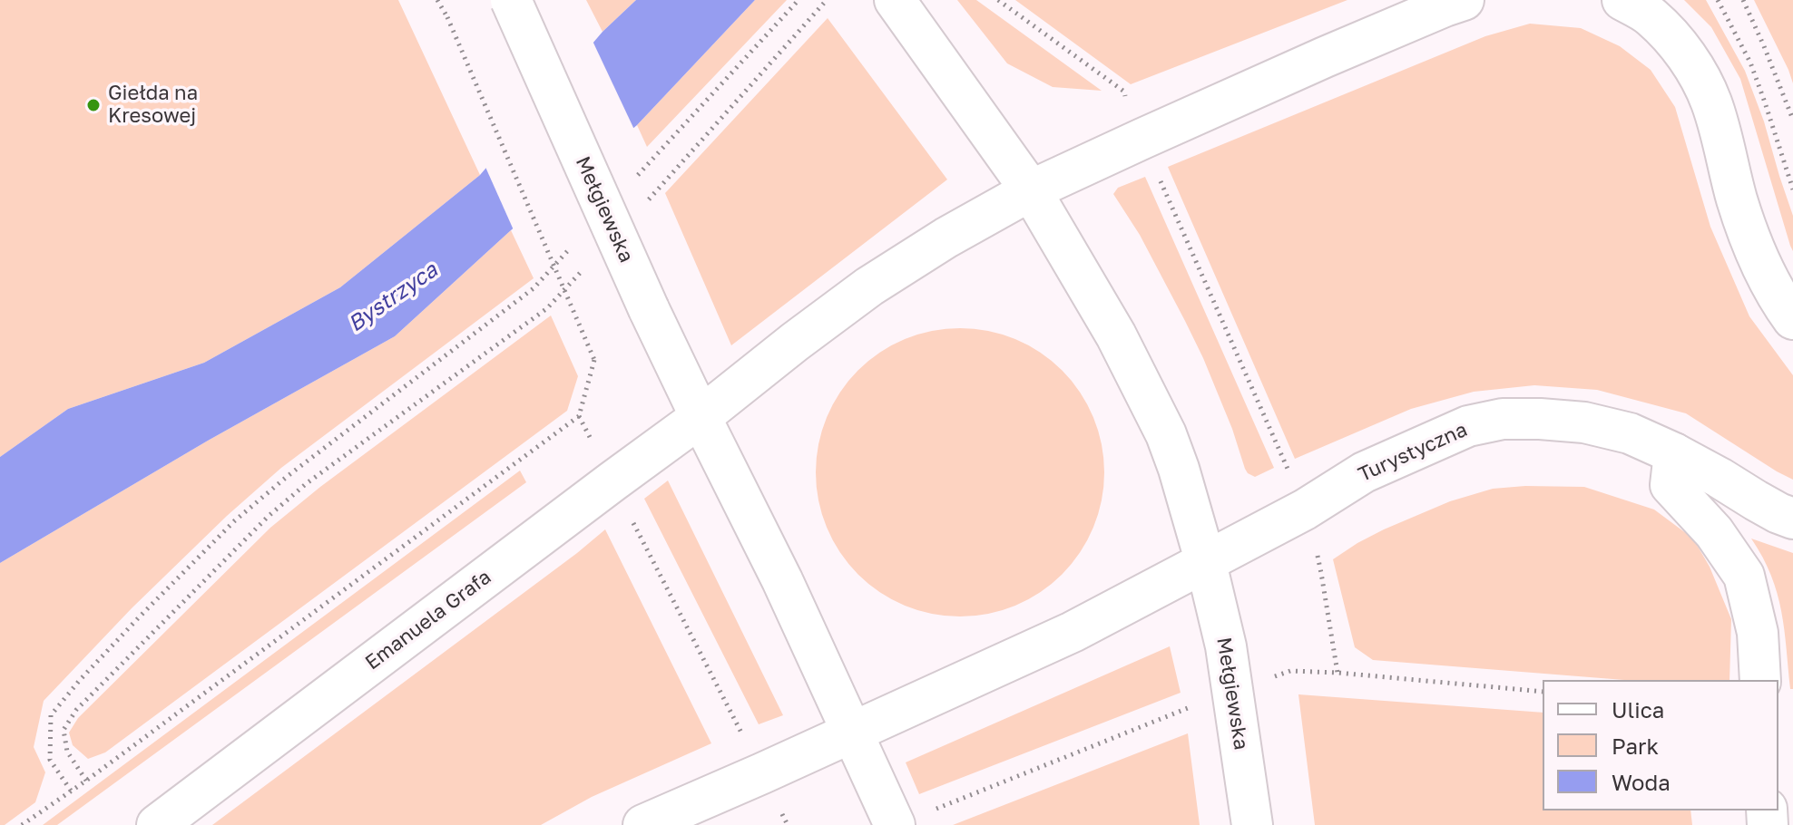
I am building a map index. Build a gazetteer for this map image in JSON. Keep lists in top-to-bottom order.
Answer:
{
  "streets": {
    "main road": ["Mełgiewska", "Turystyczna", "Emanuela Grafa"]
  },
  "crossings": [
    ["Mełgiewska", "Turystyczna"],
    ["Mełgiewska", "Emanuela Grafa"]
  ],
  "water": ["Bystrzyca"],
  "places": ["Giełda na Kresowej"],
  "legend": ["Ulica", "Park", "Woda"]
}
